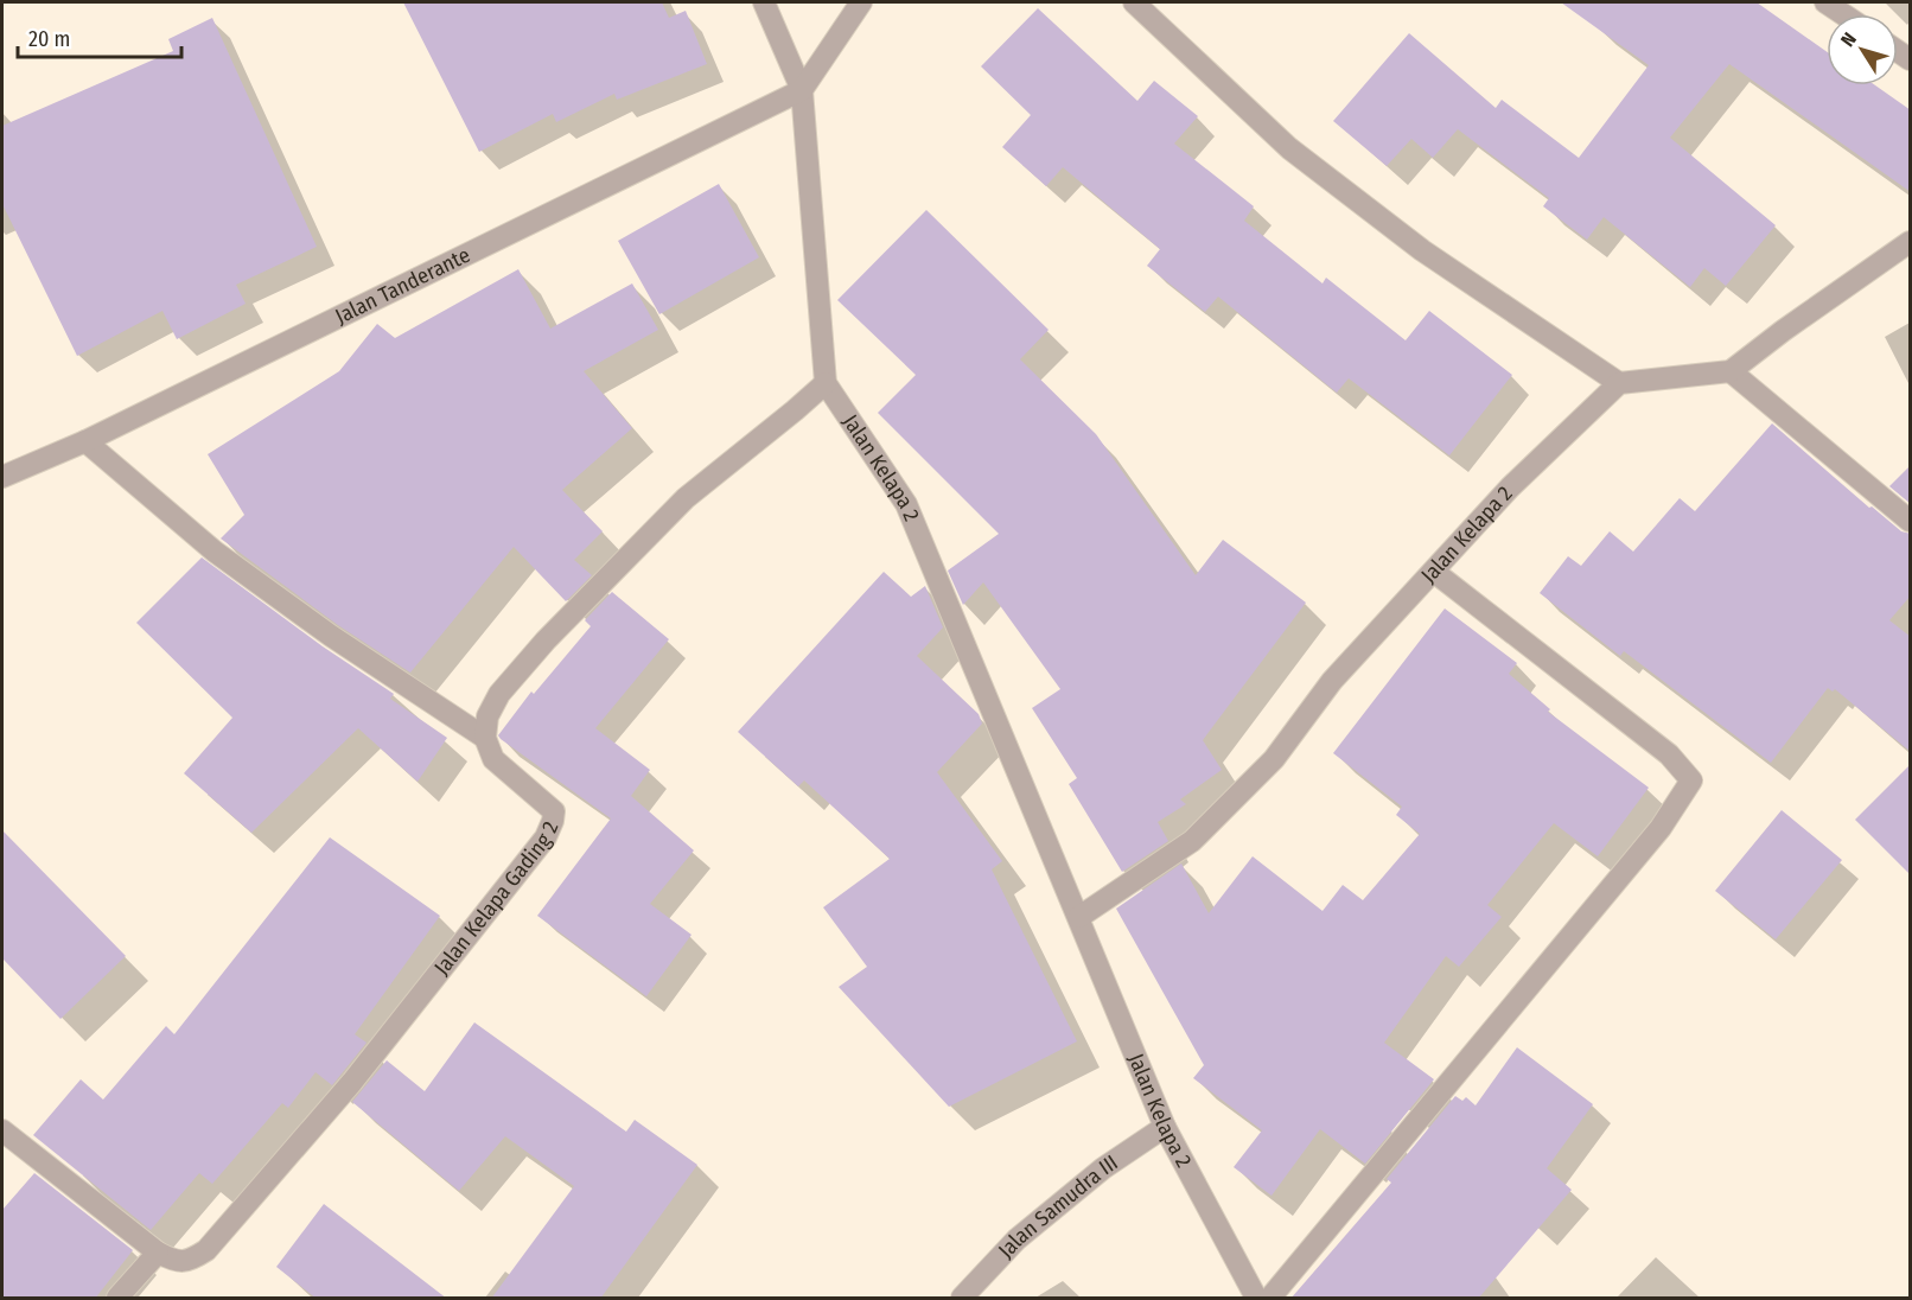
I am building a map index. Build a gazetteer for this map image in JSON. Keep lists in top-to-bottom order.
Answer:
{
  "streets": {
    "street": [
      "Jalan Tanderante",
      "Jalan Kelapa 2",
      "Jalan Kelapa Gading 2",
      "Jalan Samudra III"
    ]
  },
  "crossings": [
    ["Jalan Tanderante", "Jalan Kelapa 2"],
    ["Jalan Kelapa 2", "Jalan Samudra III"]
  ],
  "scale_bar": "20 m",
  "north": "top left"
}
